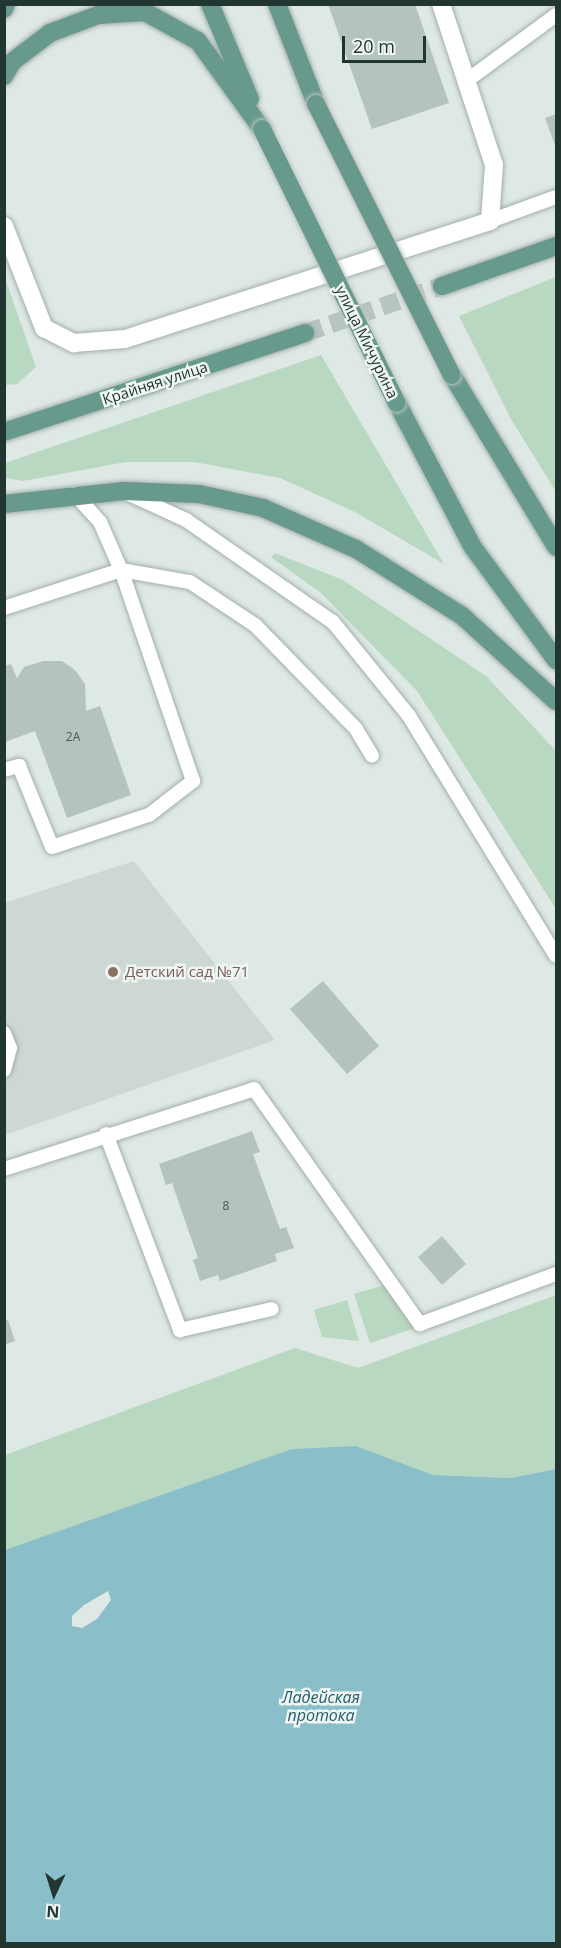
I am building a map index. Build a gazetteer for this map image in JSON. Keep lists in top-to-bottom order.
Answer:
{
  "streets": {
    "main road": ["улица Мичурина", "Крайняя улица"]
  },
  "water": ["Ладейская протока"],
  "places": ["Детский сад №71"],
  "house_numbers": ["2А", "8"],
  "scale_bar": "20 m",
  "north": "bottom"
}
